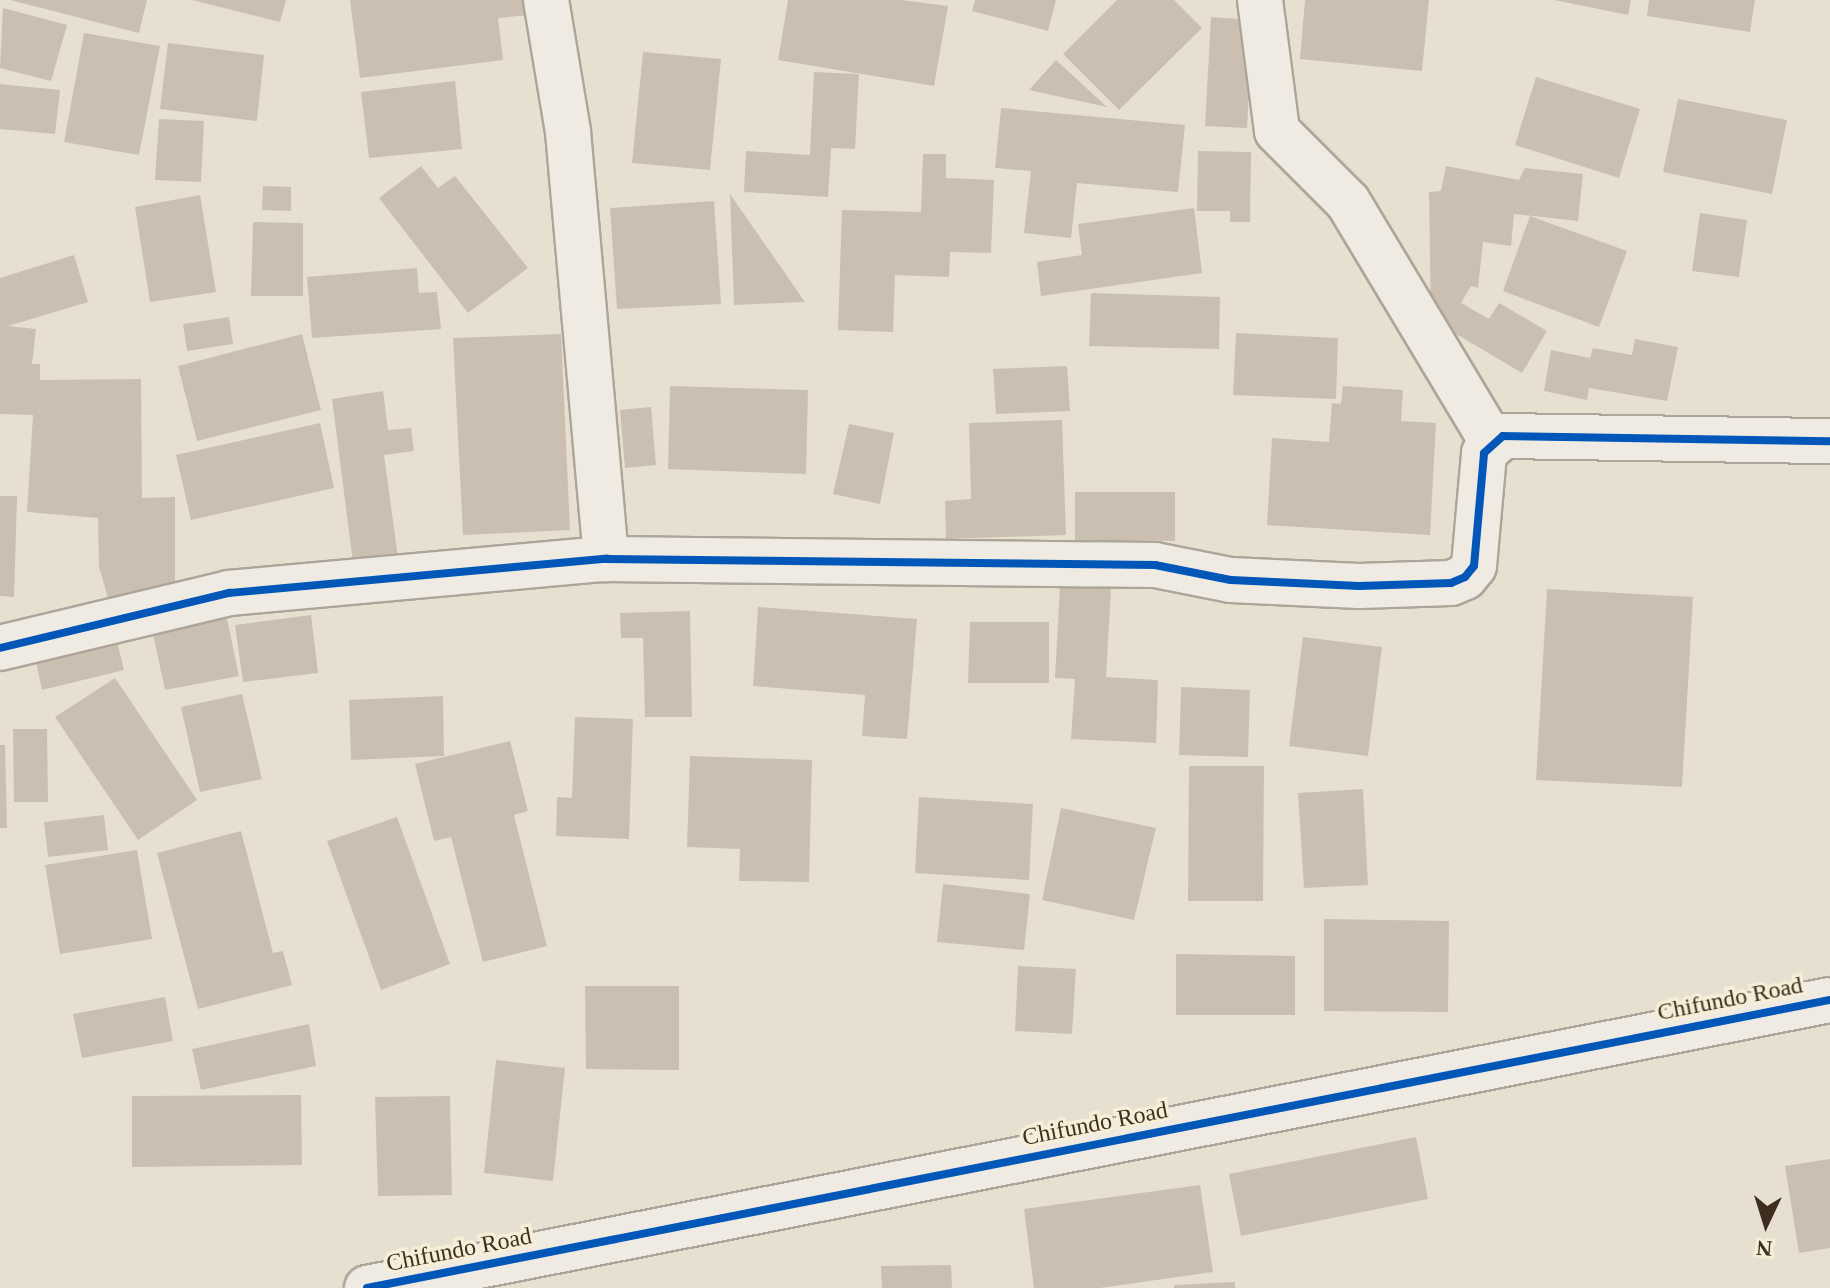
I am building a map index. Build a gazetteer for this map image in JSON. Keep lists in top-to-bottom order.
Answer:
{
  "streets": {
    "street": ["Chifundo Road"]
  },
  "north": "bottom"
}
